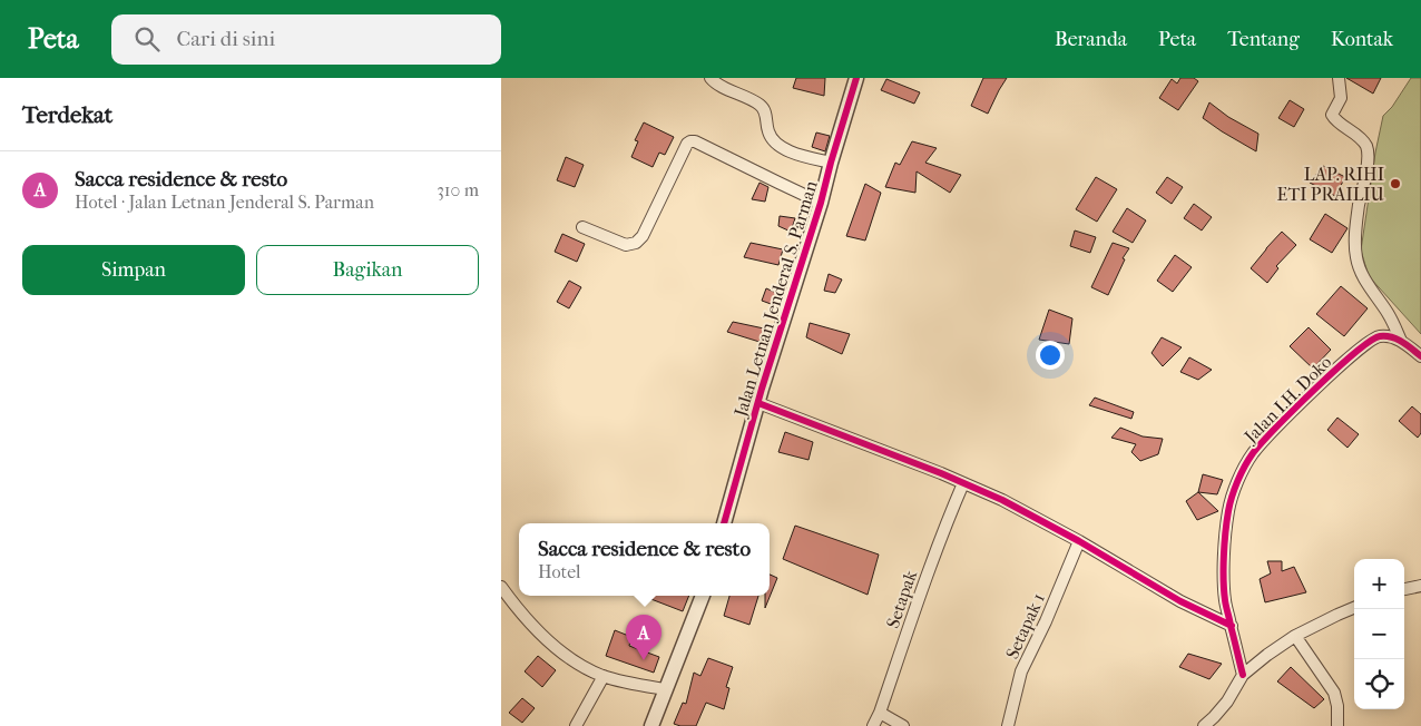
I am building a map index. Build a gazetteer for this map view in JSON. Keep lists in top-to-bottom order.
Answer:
{
  "streets": {
    "street": [
      "Jalan Letnan Jenderal S. Parman",
      "Jalan I.H. Doko",
      "Setapak",
      "Setapak 1"
    ]
  },
  "places": ["LAP. RIHI ETI PRAILIU"],
  "page": {
    "header": "Peta",
    "search": "Cari di sini",
    "nav": [
      "Beranda",
      "Peta",
      "Tentang",
      "Kontak"
    ],
    "heading": "Terdekat",
    "list": [
      {
        "mark": "A",
        "name": "Sacca residence & resto",
        "note": "Hotel · Jalan Letnan Jenderal S. Parman",
        "value": "310 m"
      }
    ],
    "buttons": ["Simpan", "Bagikan"],
    "popup": ["Sacca residence & resto", "Hotel"],
    "map_buttons": ["+", "−"],
    "pins": "A"
  }
}
